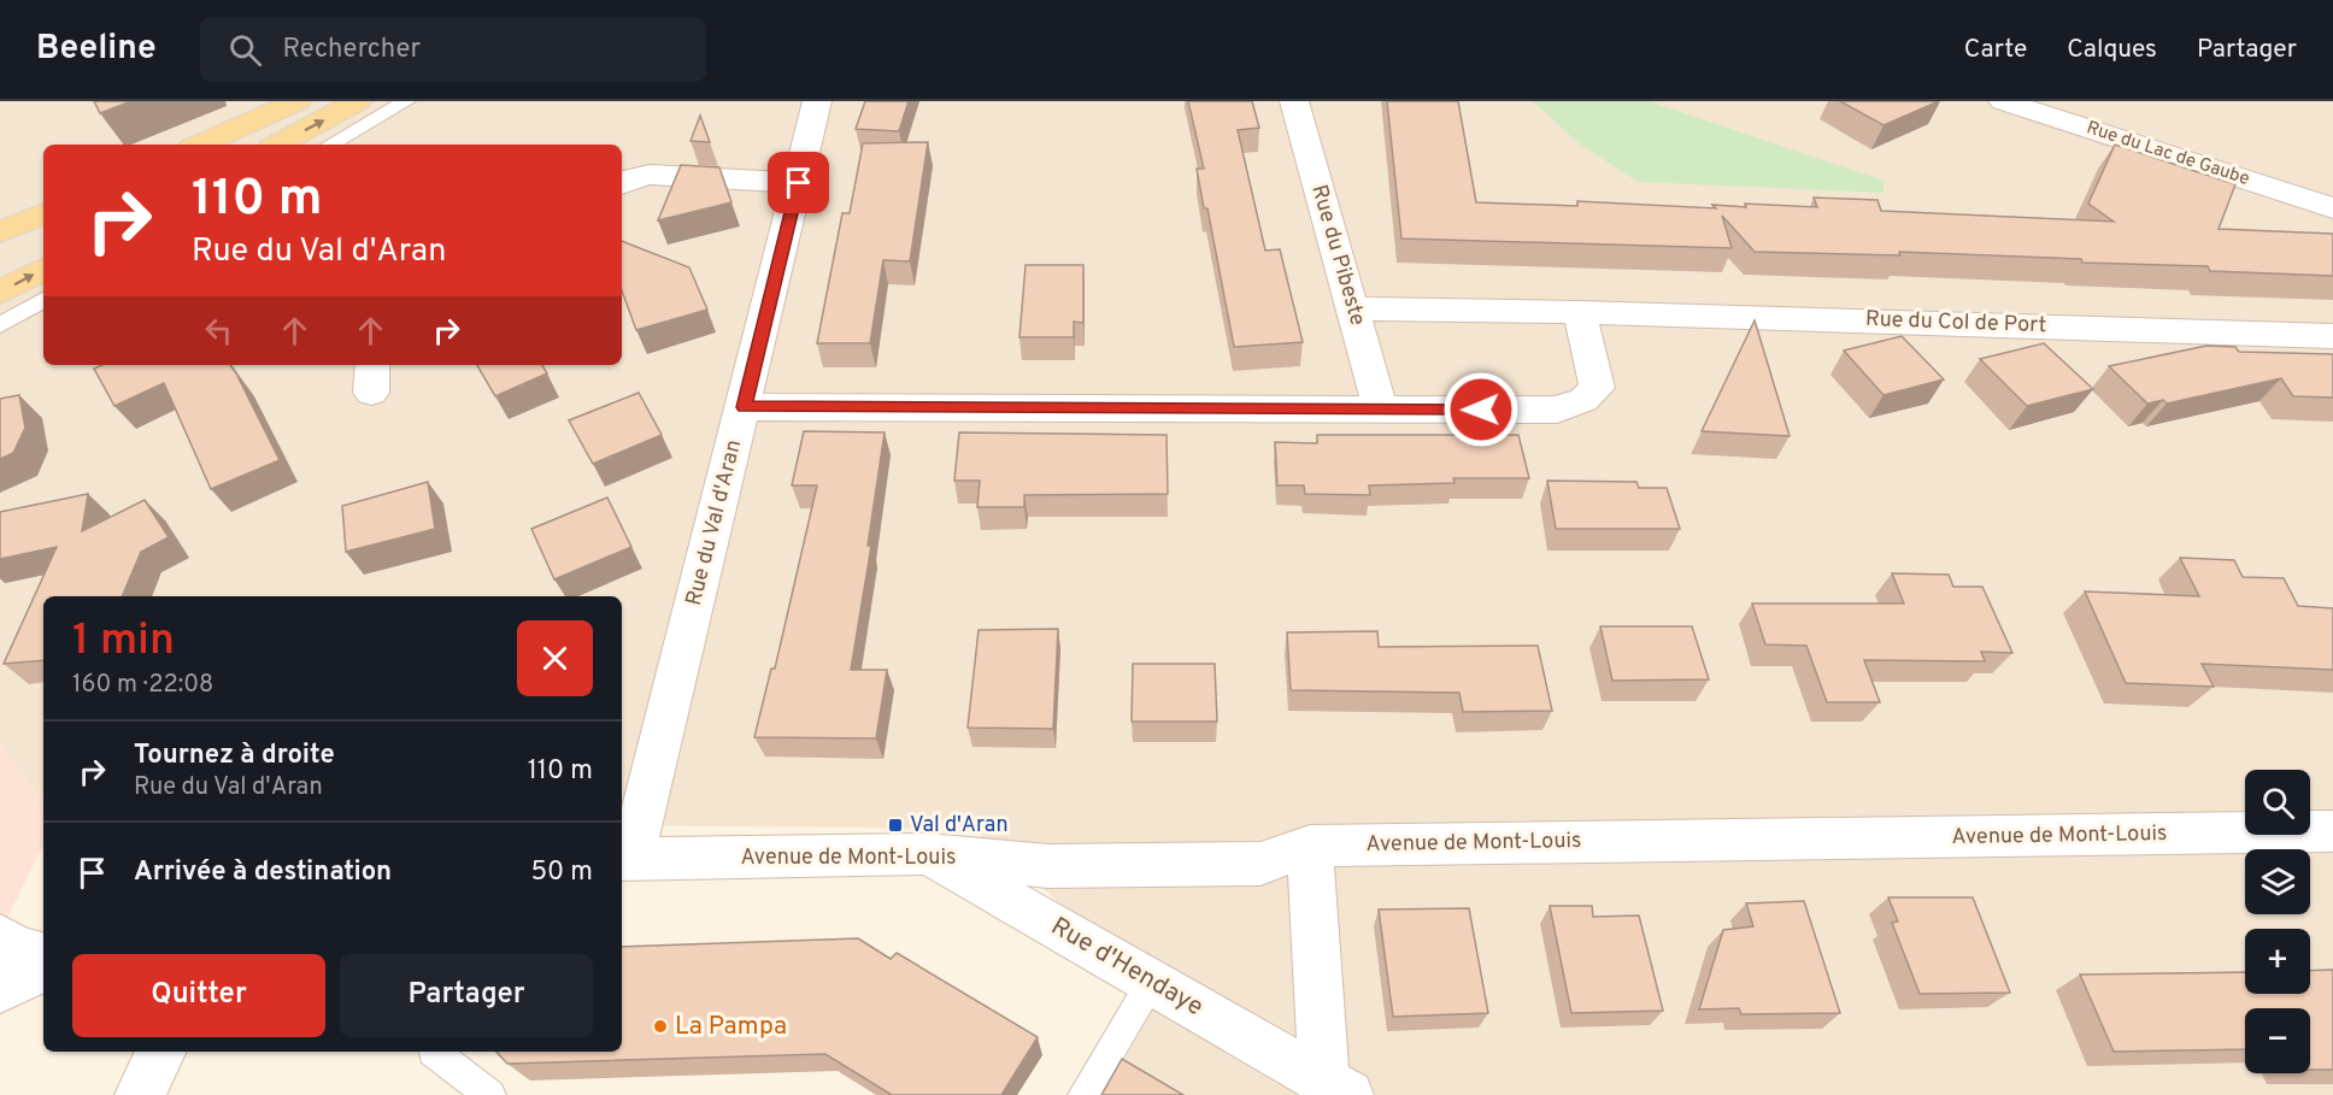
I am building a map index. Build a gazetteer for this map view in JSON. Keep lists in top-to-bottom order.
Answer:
{
  "streets": {
    "street": [
      "Rue du Lac de Gaube",
      "Rue du Pibeste",
      "Rue du Col de Port",
      "Rue du Val d'Aran",
      "Avenue de Mont-Louis",
      "Rue d'Hendaye"
    ]
  },
  "crossings": [
    ["Rue du Pibeste", "Rue du Col de Port"],
    ["Rue du Val d'Aran", "Avenue de Mont-Louis"],
    ["Avenue de Mont-Louis", "Rue d'Hendaye"]
  ],
  "places": {
    "transit": ["Val d'Aran"],
    "other": ["La Pampa"]
  },
  "page": {
    "header": "Beeline",
    "search": "Rechercher",
    "nav": ["Carte", "Calques", "Partager"],
    "turn": ["110 m", "Rue du Val d'Aran"],
    "heading": ["1 min", "160 m · 22:08"],
    "list": [
      {
        "name": "Tournez à droite",
        "note": "Rue du Val d'Aran",
        "value": "110 m"
      },
      {
        "name": "Arrivée à destination",
        "value": "50 m"
      }
    ],
    "map_buttons": ["+", "−"],
    "buttons": ["Quitter", "Partager"]
  }
}
